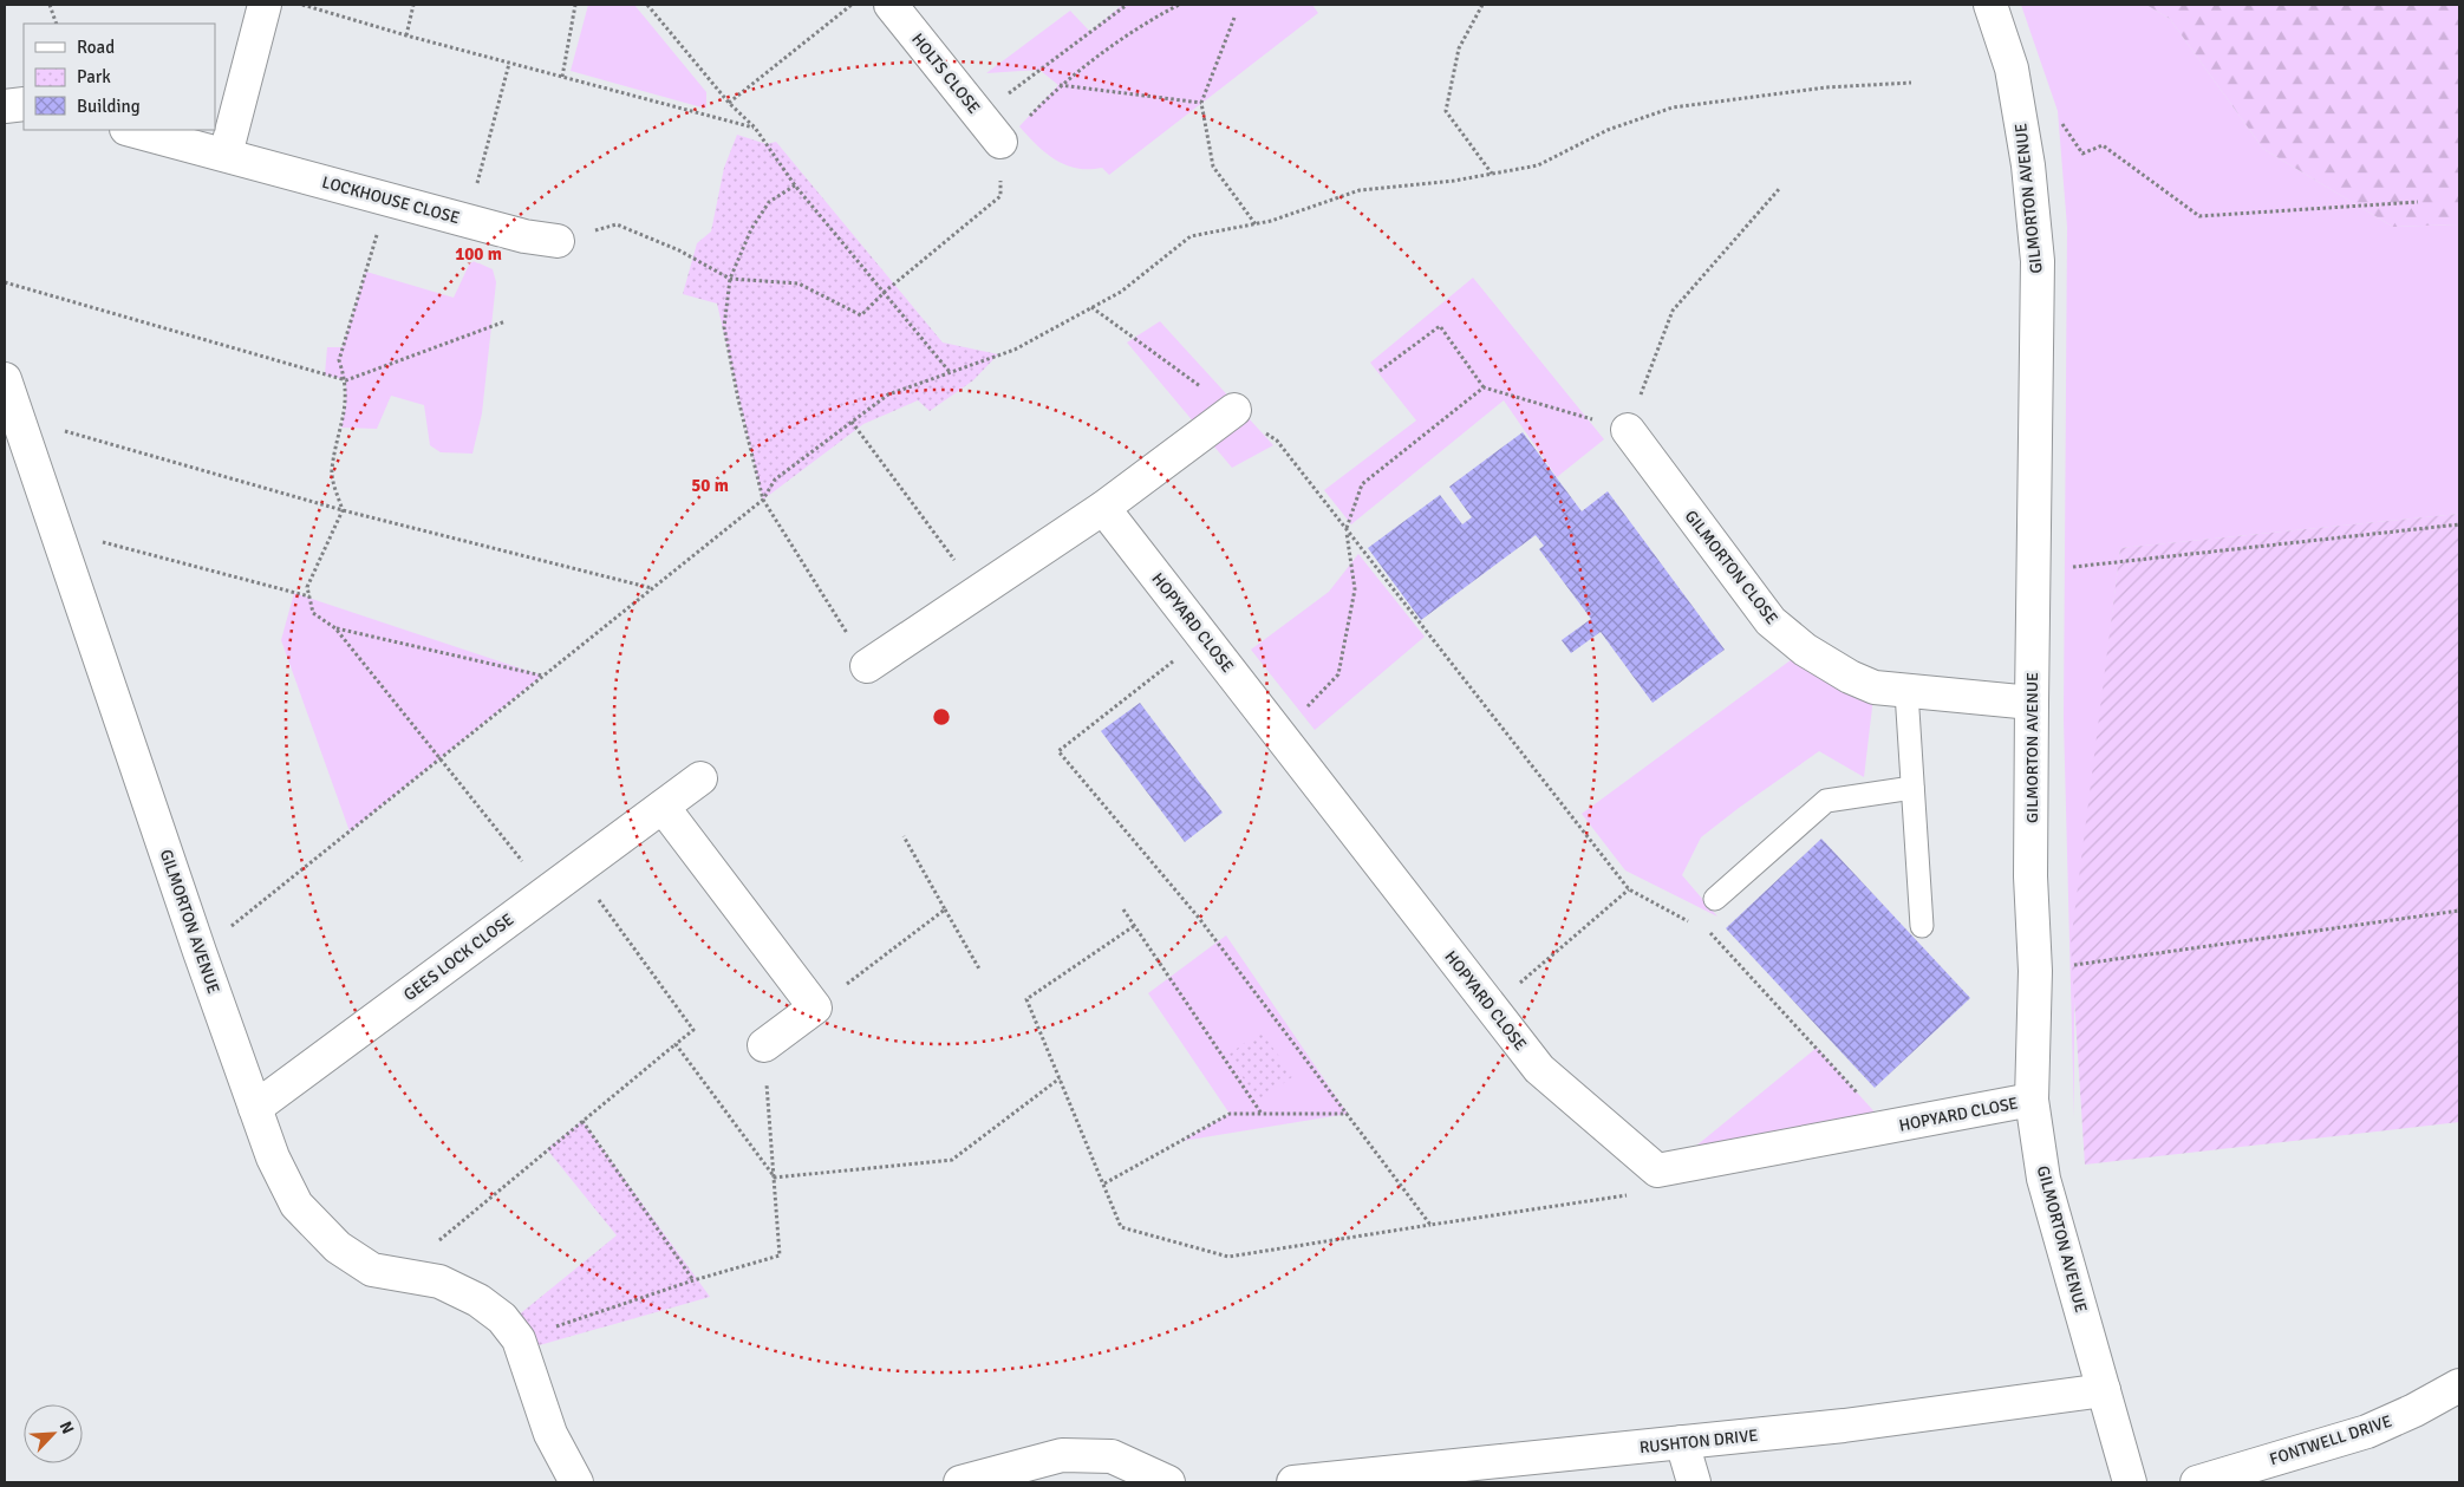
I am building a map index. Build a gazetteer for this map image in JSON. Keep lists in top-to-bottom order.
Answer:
{
  "streets": {
    "street": [
      "HOLTS CLOSE",
      "GILMORTON AVENUE",
      "LOCKHOUSE CLOSE",
      "GILMORTON CLOSE",
      "HOPYARD CLOSE",
      "GEES LOCK CLOSE",
      "FONTWELL DRIVE",
      "RUSHTON DRIVE"
    ]
  },
  "crossings": [
    ["GILMORTON AVENUE", "GILMORTON CLOSE"],
    ["GILMORTON AVENUE", "HOPYARD CLOSE"],
    ["GILMORTON AVENUE", "GEES LOCK CLOSE"],
    ["GILMORTON AVENUE", "RUSHTON DRIVE"]
  ],
  "legend": ["Road", "Park", "Building"],
  "north": "top right",
  "rings": ["100 m", "50 m"]
}
